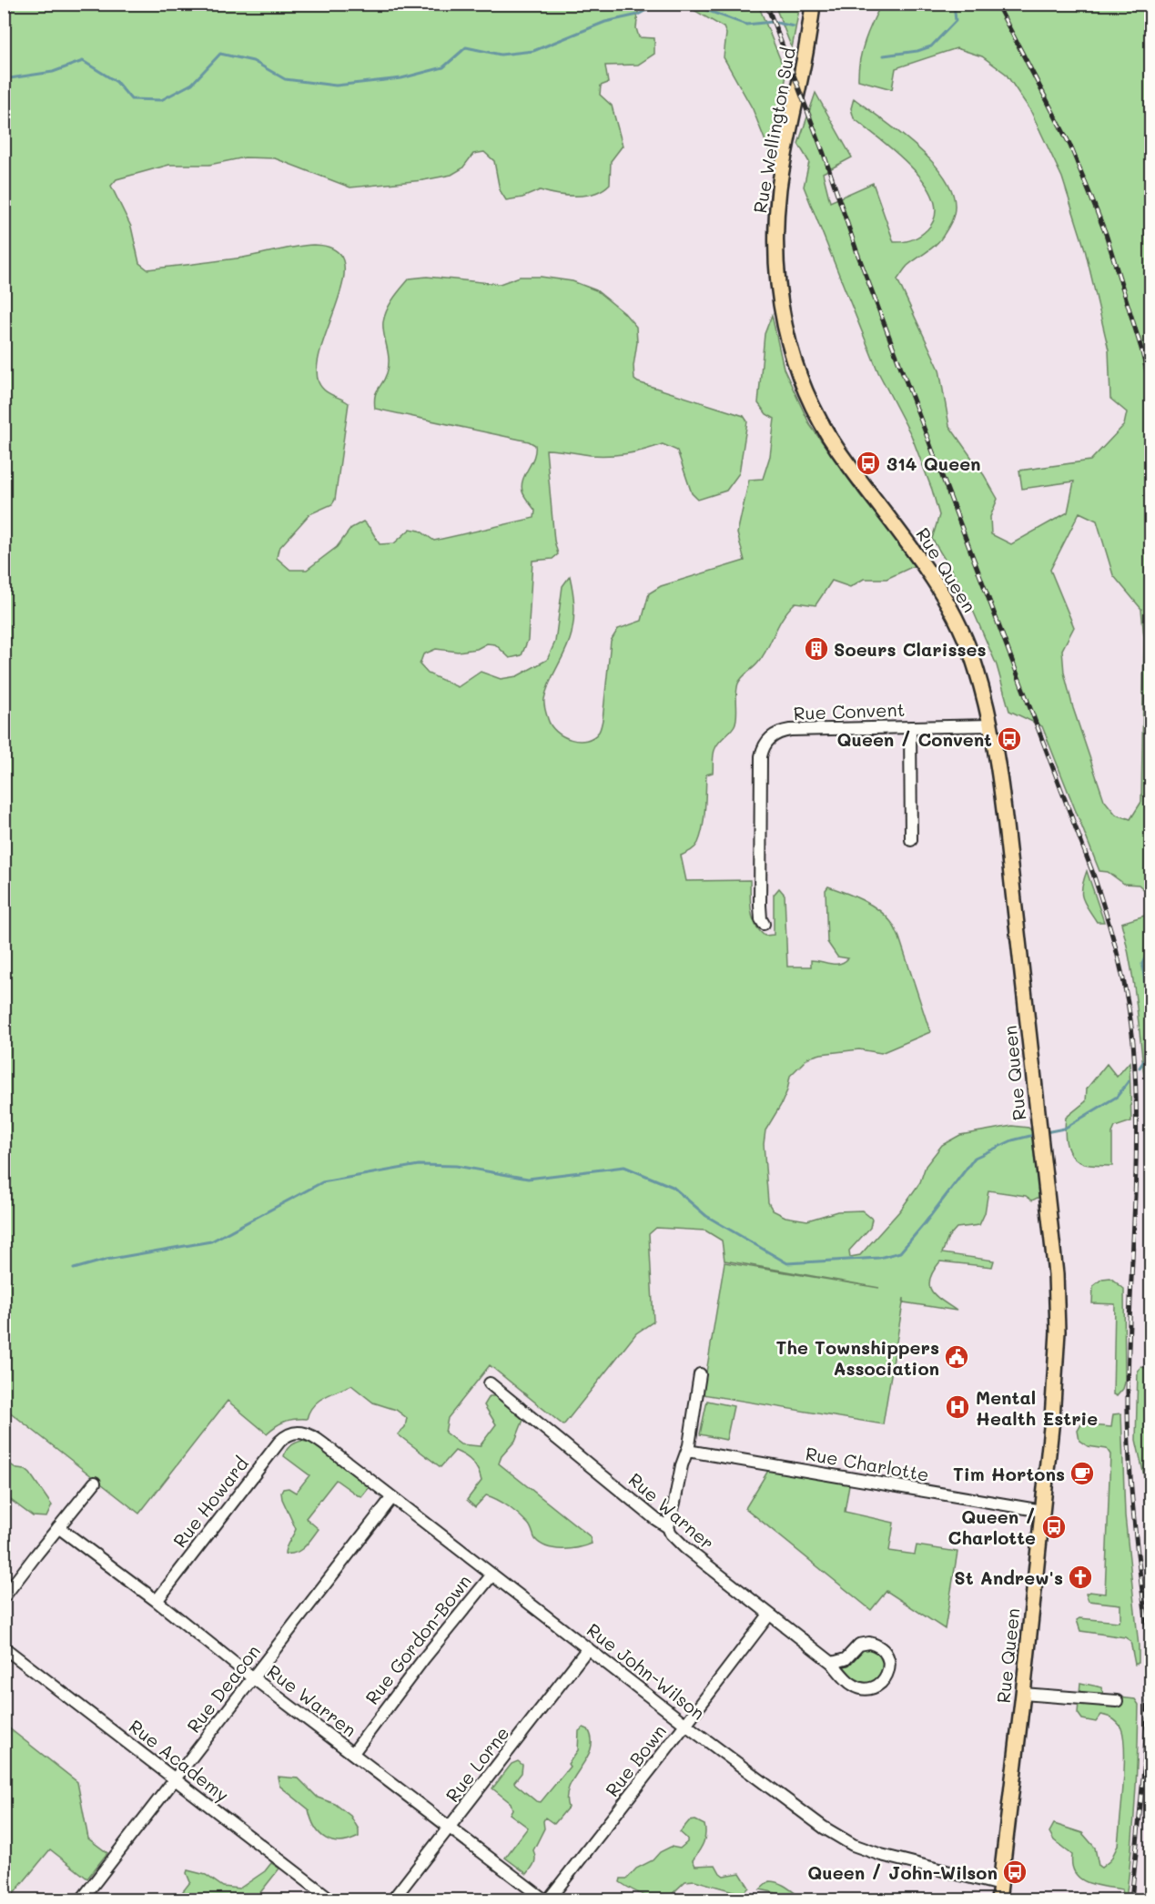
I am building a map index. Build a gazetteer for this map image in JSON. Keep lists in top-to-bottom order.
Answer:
{
  "streets": {
    "main road": ["Rue Wellington Sud", "Rue Queen"],
    "street": [
      "Rue Convent",
      "Rue Charlotte",
      "Rue Howard",
      "Rue Warner",
      "Rue Gordon-Bown",
      "Rue John-Wilson",
      "Rue Deacon",
      "Rue Warren",
      "Rue Academy",
      "Rue Bown",
      "Rue Lorne"
    ]
  },
  "crossings": [
    ["Rue Wellington Sud", "Rue Queen"],
    ["Rue Queen", "Rue Convent"],
    ["Rue Queen", "Rue Charlotte"],
    ["Rue Queen", "Rue John-Wilson"],
    ["Rue Howard", "Rue John-Wilson"],
    ["Rue Howard", "Rue Warren"],
    ["Rue Warner", "Rue Bown"],
    ["Rue Gordon-Bown", "Rue John-Wilson"],
    ["Rue Gordon-Bown", "Rue Warren"],
    ["Rue John-Wilson", "Rue Deacon"],
    ["Rue John-Wilson", "Rue Bown"],
    ["Rue John-Wilson", "Rue Lorne"],
    ["Rue Deacon", "Rue Warren"],
    ["Rue Deacon", "Rue Academy"],
    ["Rue Warren", "Rue Bown"],
    ["Rue Warren", "Rue Lorne"]
  ],
  "places": {
    "bus stop": [
      "314 Queen",
      "Queen / Convent",
      "Queen / Charlotte",
      "Queen / John-Wilson"
    ],
    "building": ["Soeurs Clarisses"],
    "public building": ["The Townshippers Association"],
    "hospital": ["Mental Health Estrie"],
    "cafe": ["Tim Hortons"],
    "church": ["St Andrew's"]
  }
}
